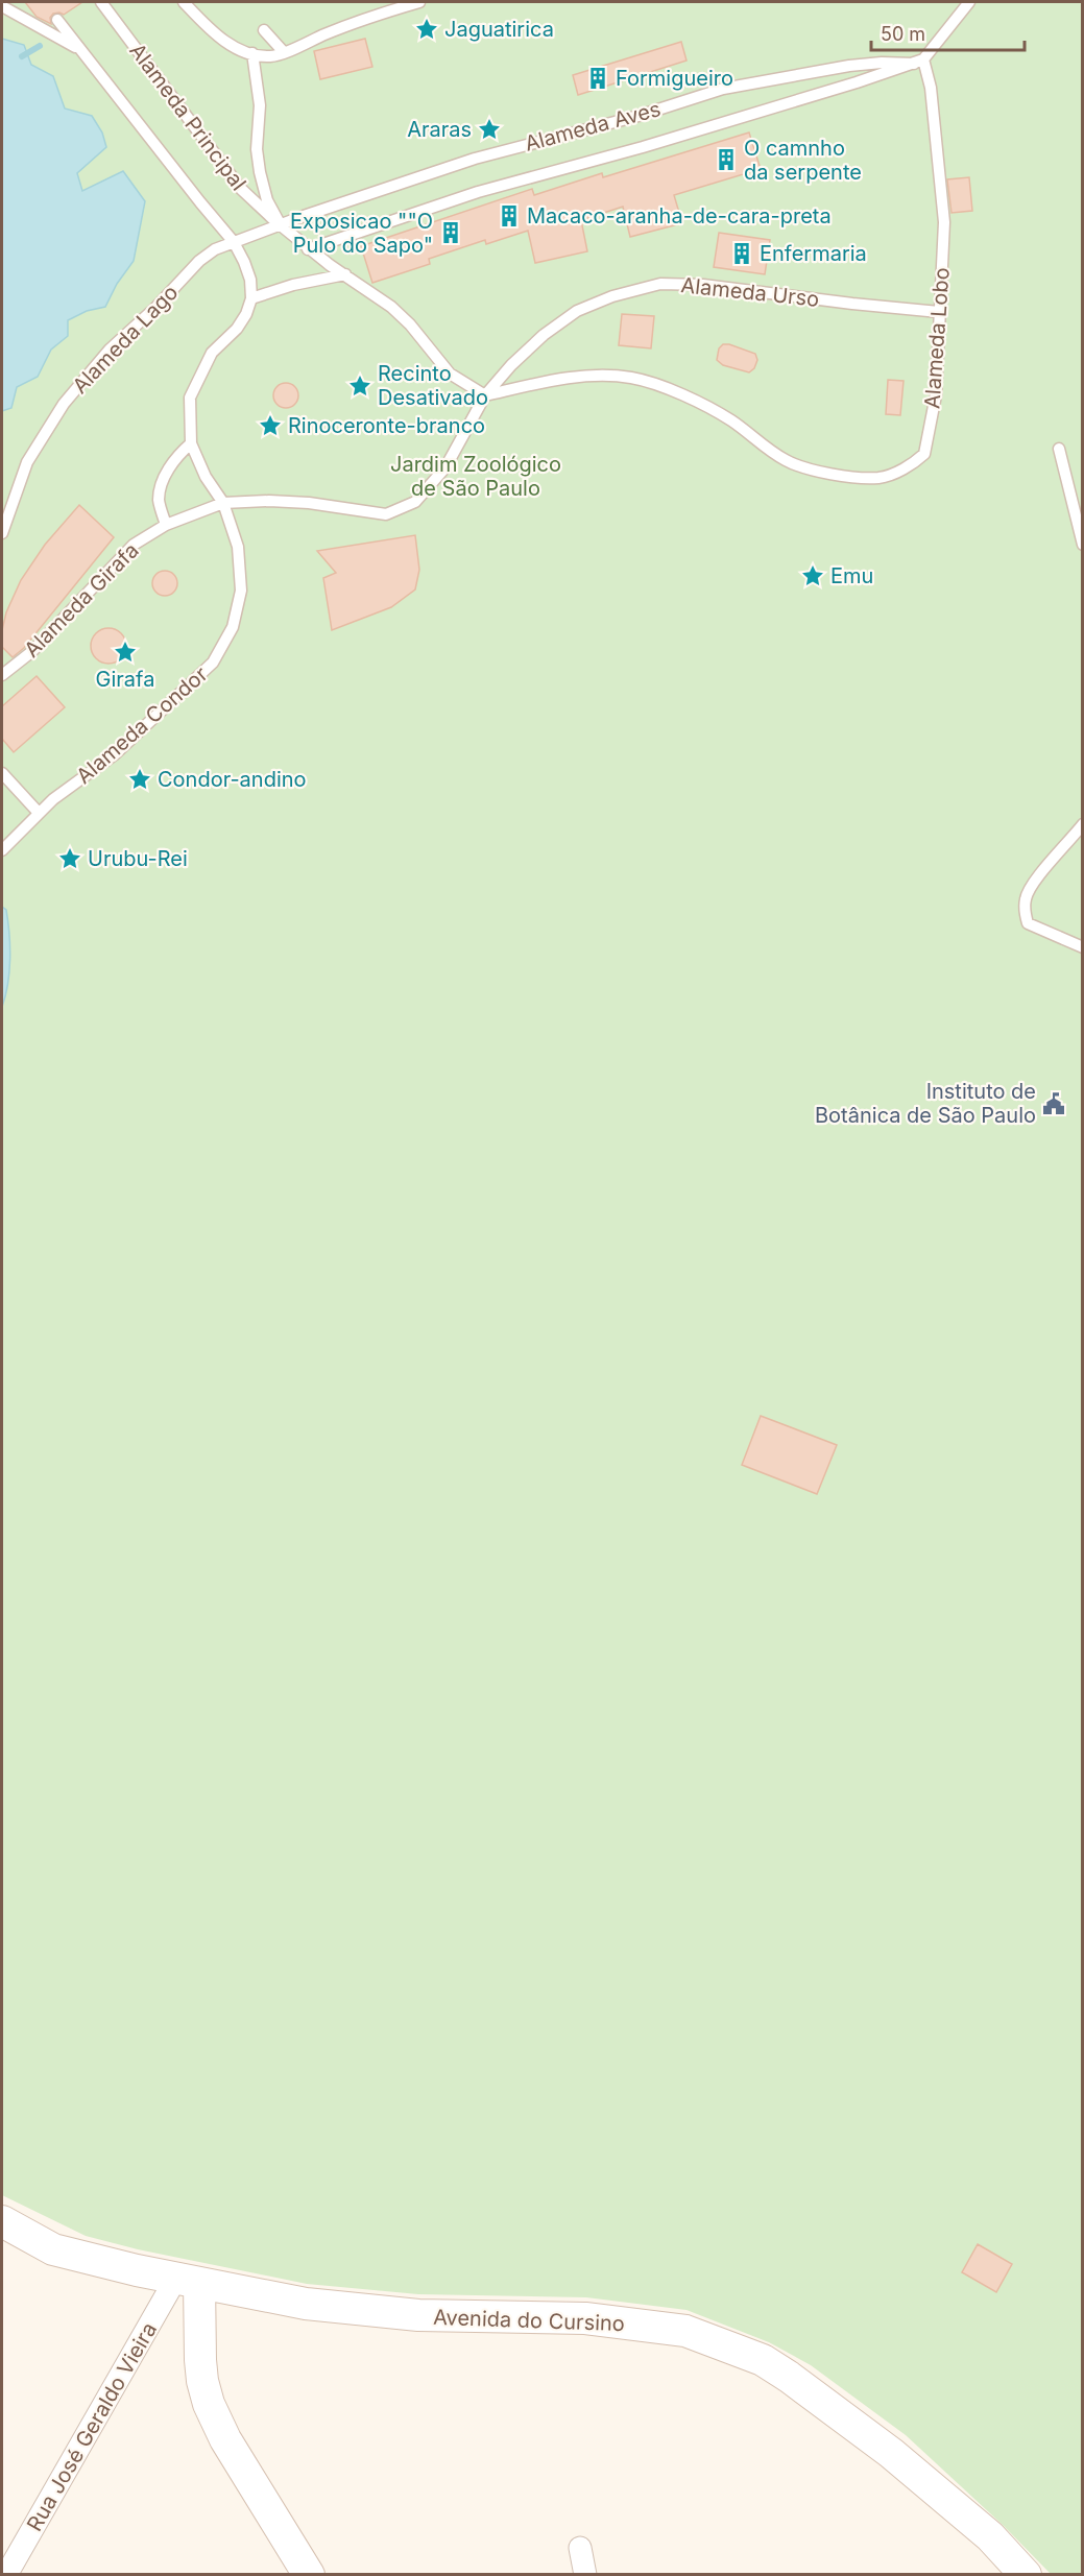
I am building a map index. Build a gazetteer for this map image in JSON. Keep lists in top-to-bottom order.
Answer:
{
  "streets": {
    "main road": ["Avenida do Cursino"],
    "street": ["Rua José Geraldo Vieira"],
    "lane": [
      "Alameda Principal",
      "Alameda Aves",
      "Alameda Urso",
      "Alameda Lobo",
      "Alameda Lago",
      "Alameda Girafa",
      "Alameda Condor"
    ]
  },
  "crossings": [
    ["Alameda Principal", "Alameda Aves"],
    ["Alameda Principal", "Alameda Urso"],
    ["Alameda Principal", "Alameda Lobo"],
    ["Alameda Principal", "Alameda Lago"],
    ["Alameda Aves", "Alameda Lobo"],
    ["Alameda Aves", "Alameda Lago"],
    ["Alameda Urso", "Alameda Lobo"],
    ["Alameda Urso", "Alameda Girafa"],
    ["Alameda Urso", "Alameda Condor"],
    ["Alameda Girafa", "Alameda Condor"],
    ["Avenida do Cursino", "Rua José Geraldo Vieira"]
  ],
  "parks": ["Jardim Zoológico de São Paulo"],
  "places": {
    "place": [
      "Jaguatirica",
      "Araras",
      "Recinto Desativado",
      "Rinoceronte-branco",
      "Emu",
      "Girafa",
      "Condor-andino",
      "Urubu-Rei"
    ],
    "building": [
      "Formigueiro",
      "O camnho da serpente",
      "Macaco-aranha-de-cara-preta",
      "Exposicao \"\"O Pulo do Sapo\"",
      "Enfermaria"
    ],
    "public building": ["Instituto de Botânica de São Paulo"]
  },
  "scale_bar": "50 m"
}
